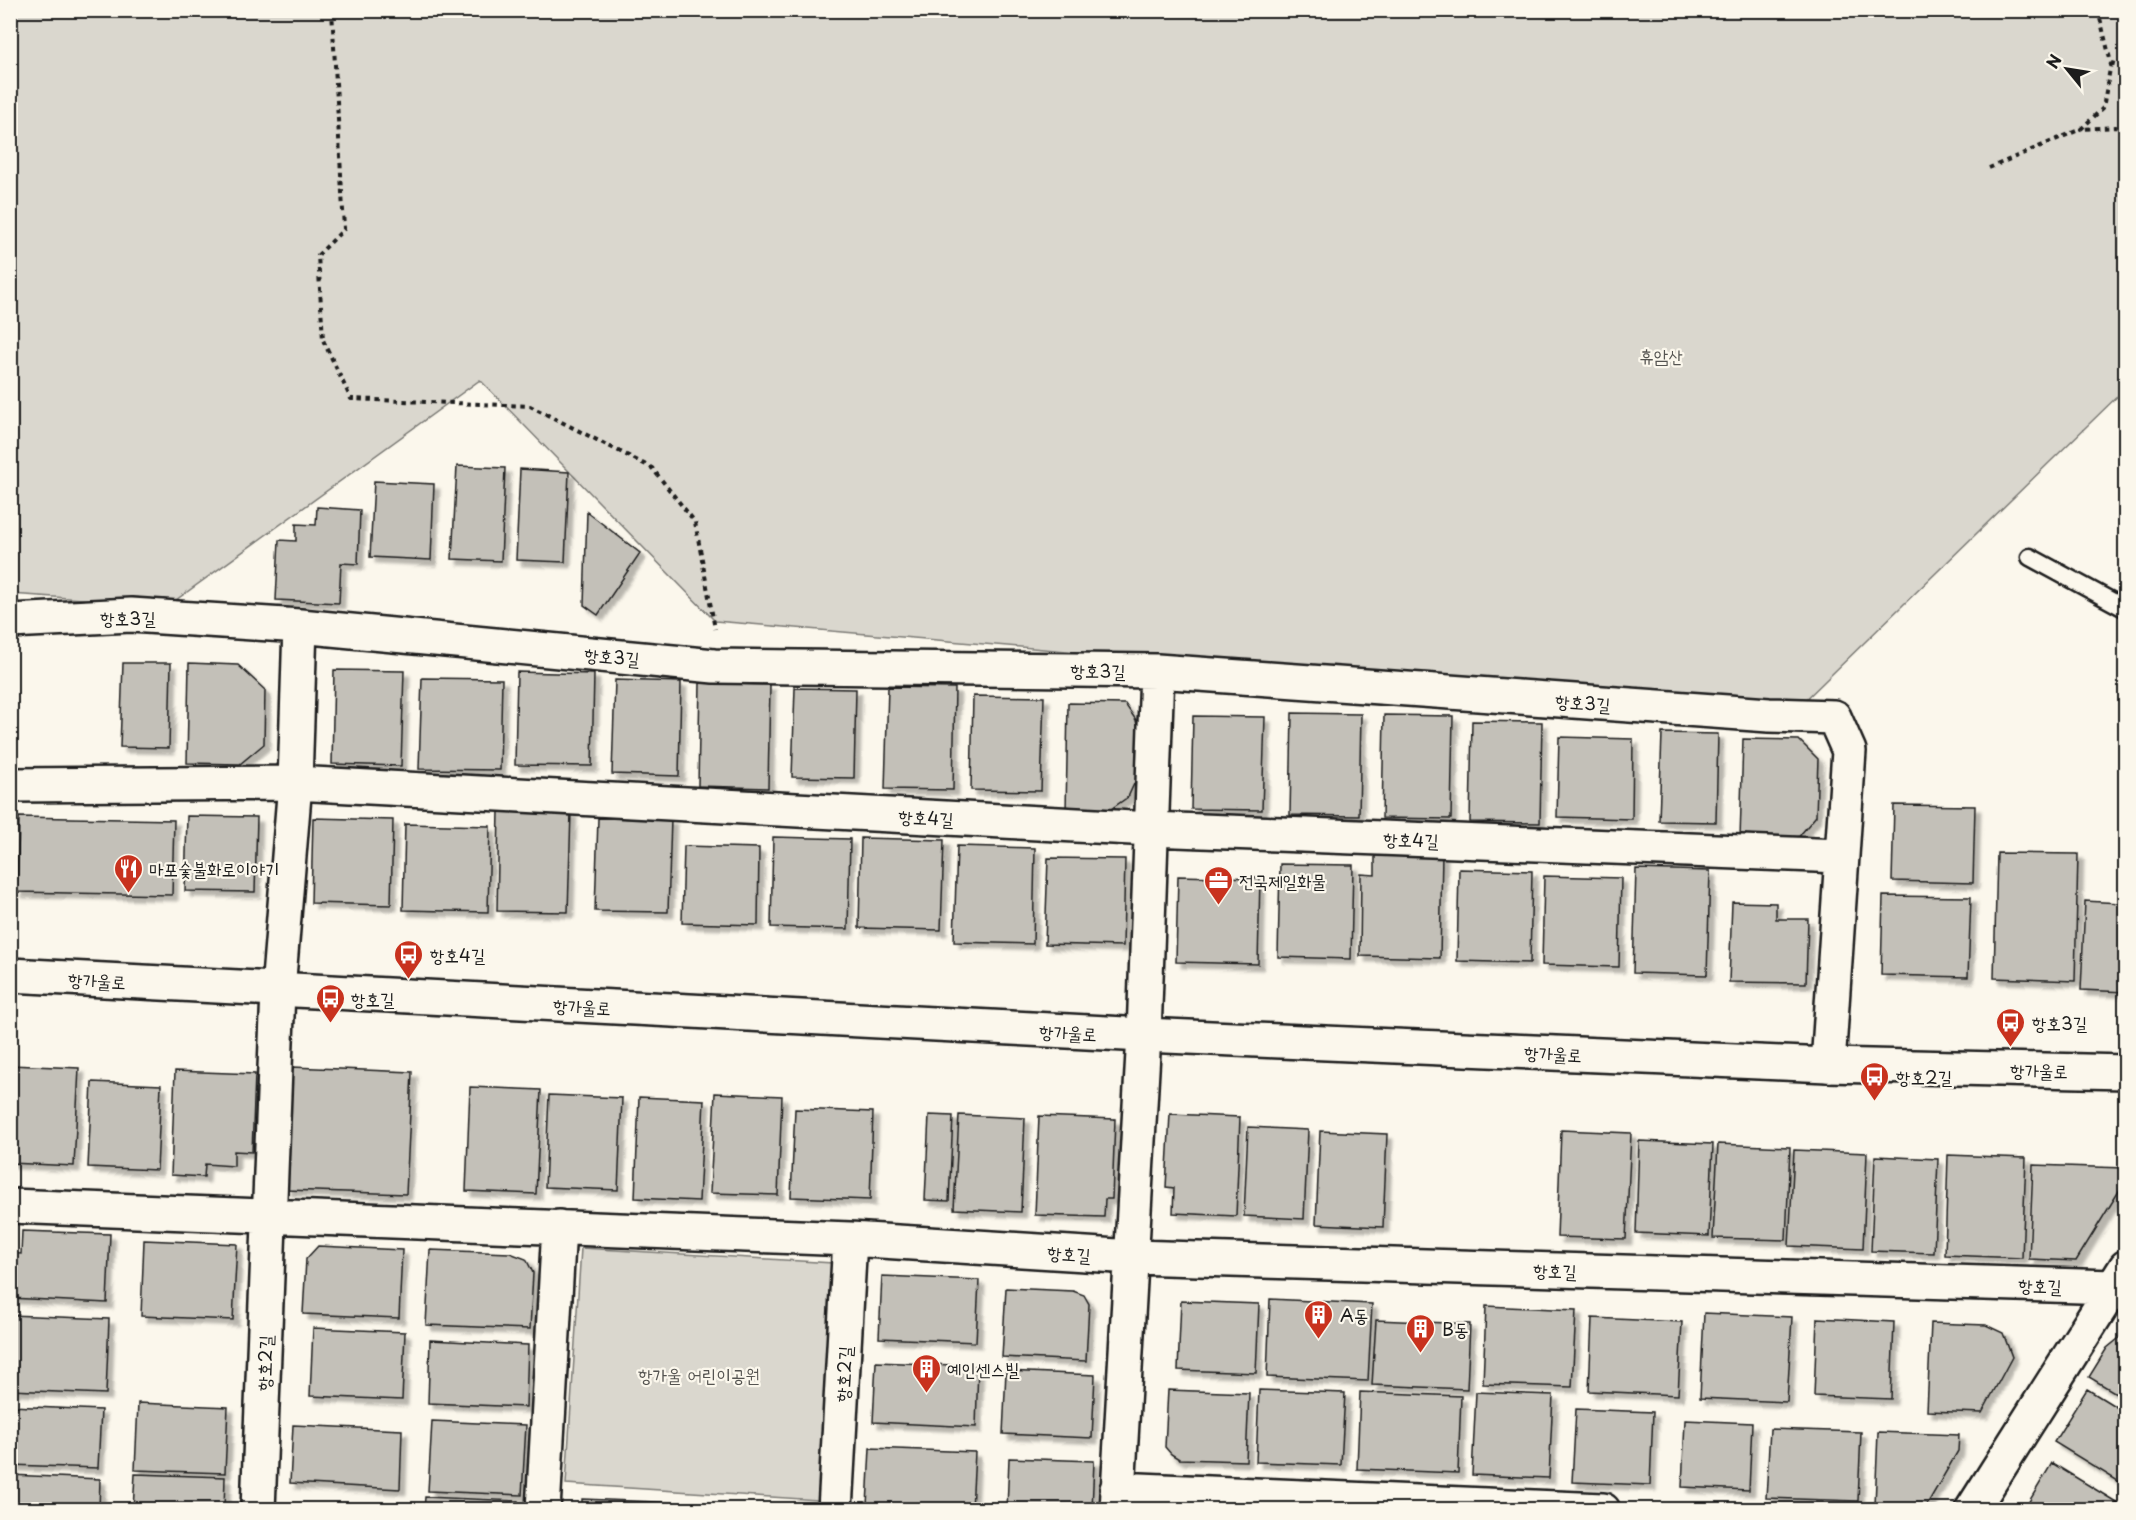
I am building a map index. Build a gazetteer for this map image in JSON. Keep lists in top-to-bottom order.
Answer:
{
  "streets": {
    "street": [
      "항호3길",
      "항호4길",
      "항가울로",
      "항호길",
      "항호2길"
    ]
  },
  "crossings": [
    ["항호3길", "항호4길"],
    ["항호3길", "항가울로"],
    ["항호3길", "항호2길"],
    ["항호4길", "항호2길"],
    ["항가울로", "항호2길"],
    ["항호길", "항호2길"]
  ],
  "parks": ["휴암산", "항가울 어린이공원"],
  "places": {
    "restaurant": ["마포숯불화로이야기"],
    "office": ["전국제일화물"],
    "bus stop": [
      "항호4길",
      "항호길",
      "항호3길",
      "항호2길"
    ],
    "building": ["A동", "B동", "예인센스빌"]
  },
  "north": "top left"
}
